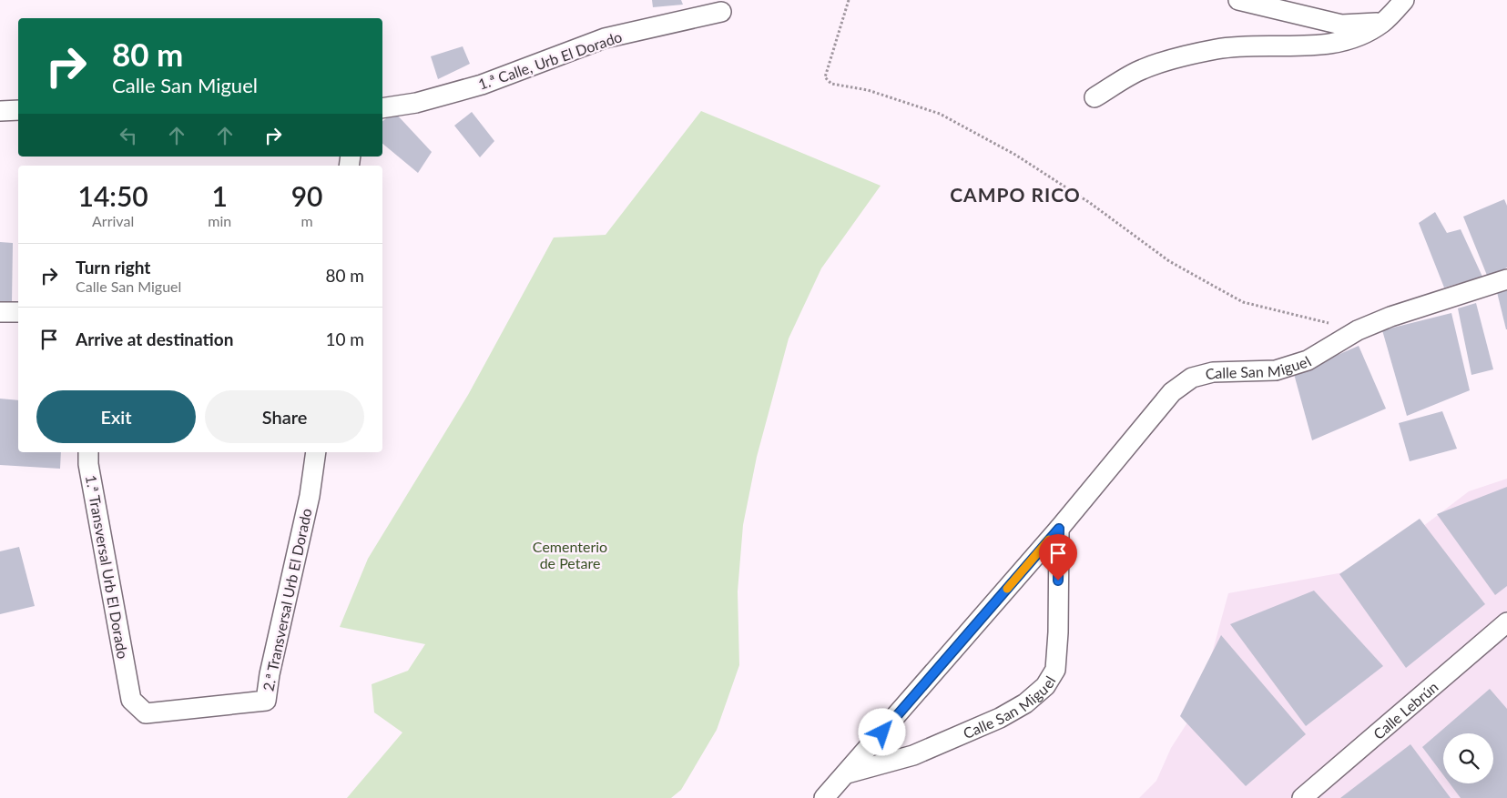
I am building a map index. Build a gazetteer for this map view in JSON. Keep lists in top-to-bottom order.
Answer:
{
  "streets": {
    "street": [
      "1.ª Calle, Urb El Dorado",
      "Calle San Miguel",
      "1.ª Transversal Urb El Dorado",
      "2.ª Transversal Urb El Dorado",
      "Calle Lebrún"
    ]
  },
  "crossings": [
    ["1.ª Transversal Urb El Dorado", "2.ª Transversal Urb El Dorado"]
  ],
  "districts": ["CAMPO RICO"],
  "parks": ["Cementerio de Petare"],
  "page": {
    "turn": ["80 m", "Calle San Miguel"],
    "eta": [
      "14:50",
      "Arrival",
      "1",
      "min",
      "90",
      "m"
    ],
    "list": [
      {
        "name": "Turn right",
        "note": "Calle San Miguel",
        "value": "80 m"
      },
      {
        "name": "Arrive at destination",
        "value": "10 m"
      }
    ],
    "buttons": ["Exit", "Share"]
  }
}
